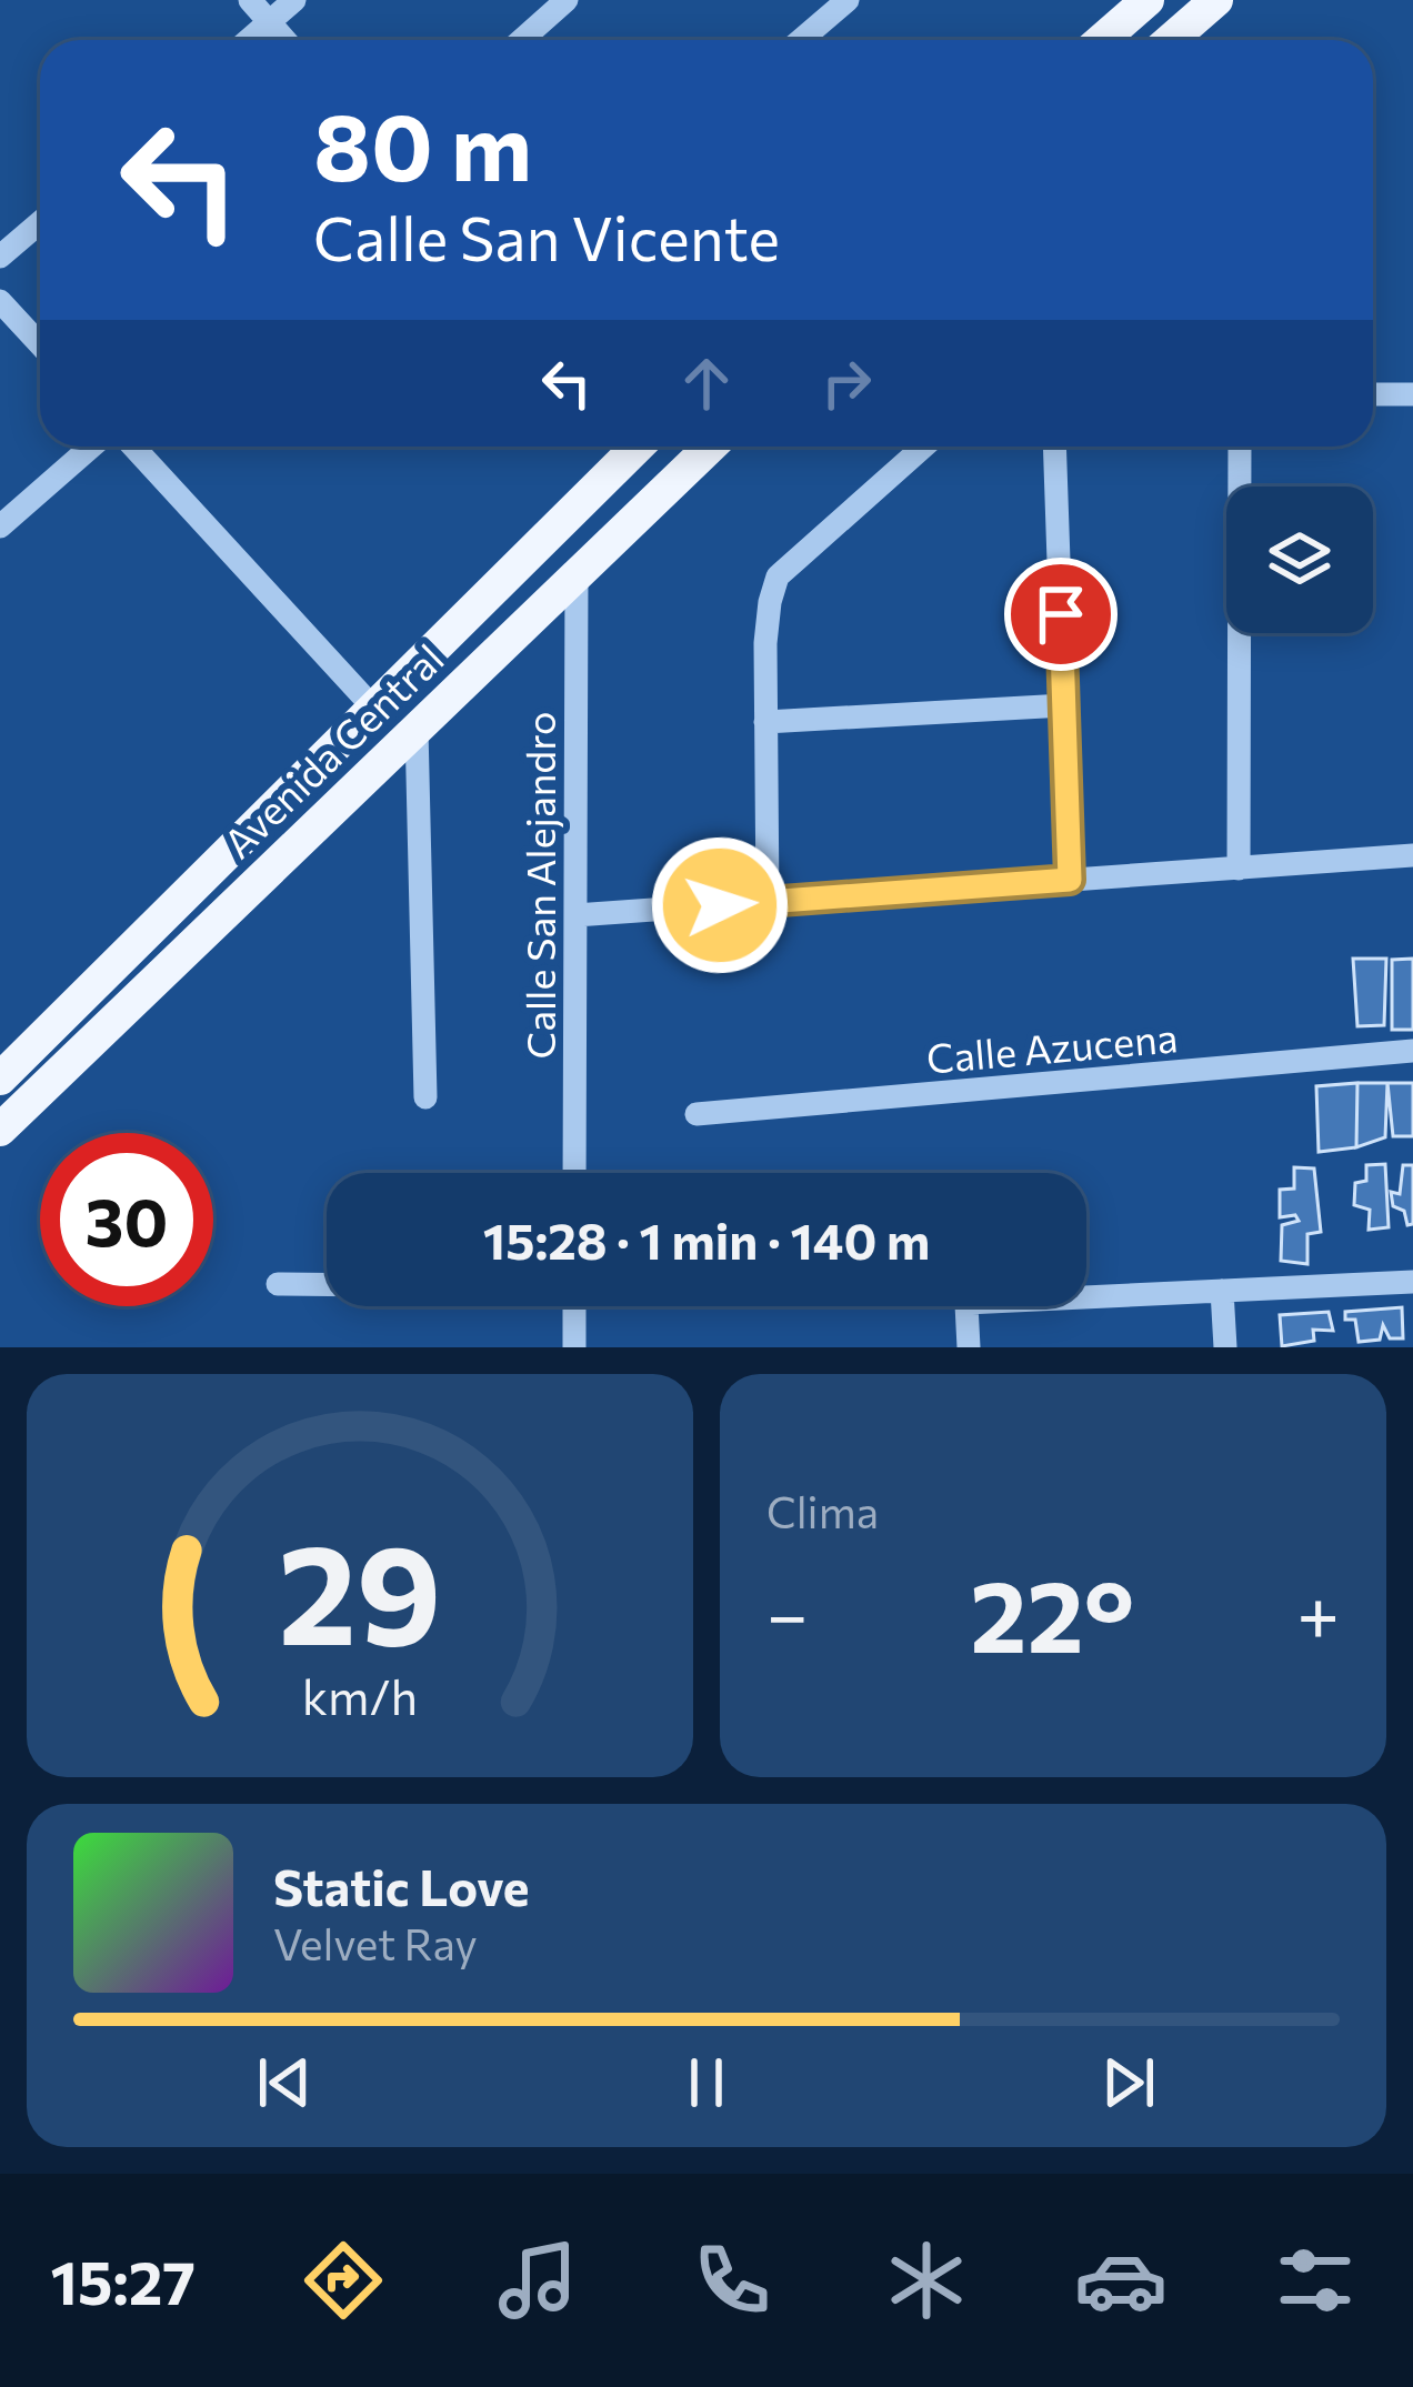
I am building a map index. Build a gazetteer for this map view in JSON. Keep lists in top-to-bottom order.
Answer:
{
  "streets": {
    "main road": ["Avenida Central"],
    "street": ["Calle San Alejandro", "Calle Azucena"]
  },
  "crossings": [
    ["Avenida Central", "Calle San Alejandro"]
  ],
  "page": {
    "turn": ["80 m", "Calle San Vicente"],
    "limit": "30",
    "trip": "15:28 · 1 min · 140 m",
    "tile": "Clima",
    "heat": ["−", "22°", "+"],
    "song": ["Static Love", "Velvet Ray"],
    "tabs": "15:27",
    "gauge": ["29", "km/h"]
  }
}
